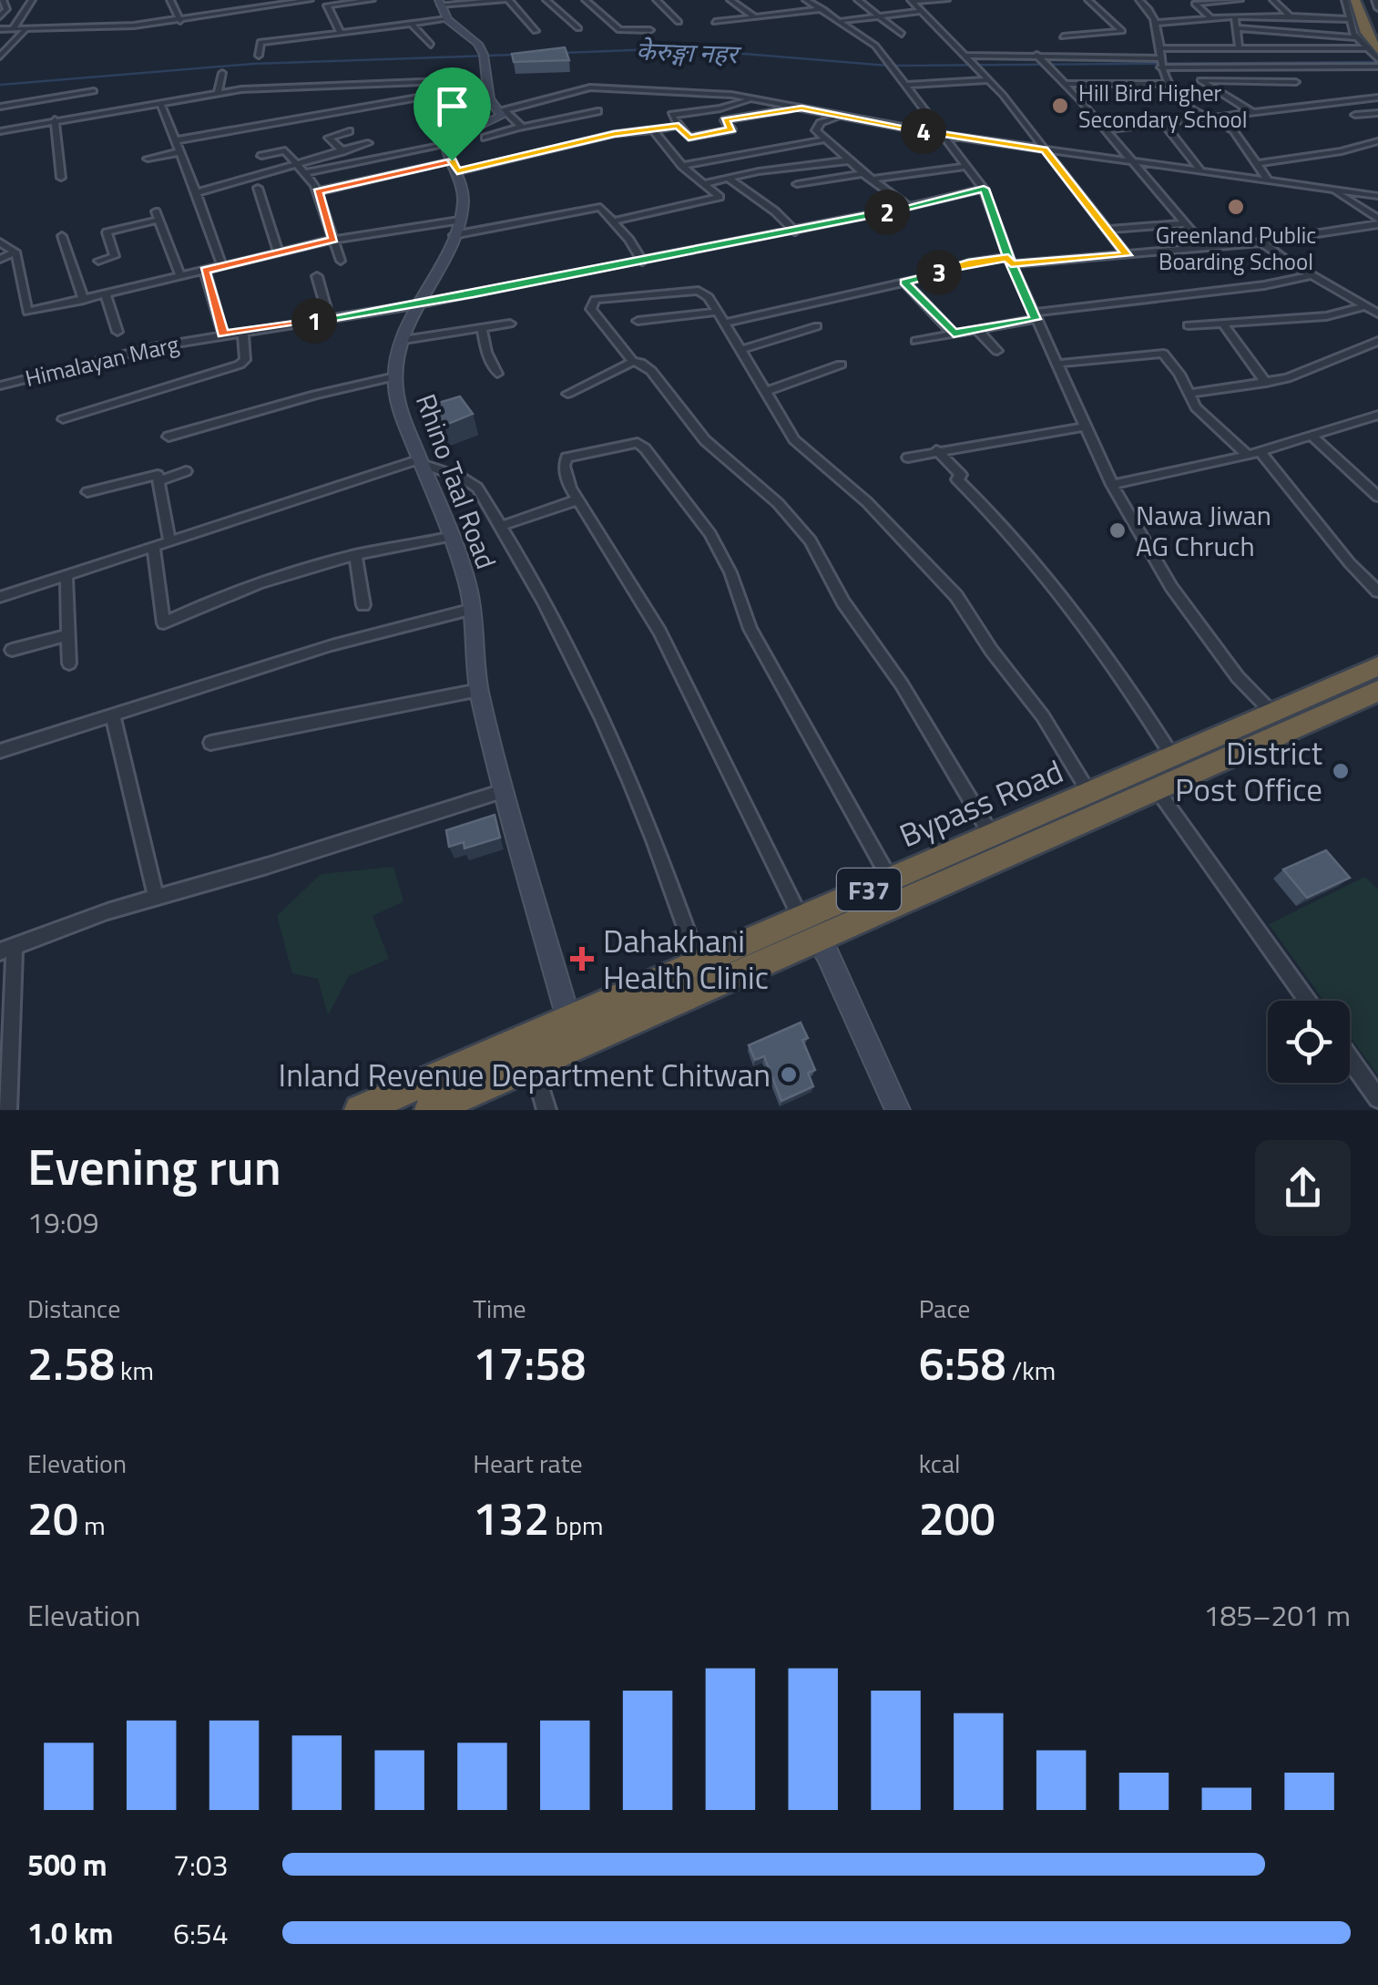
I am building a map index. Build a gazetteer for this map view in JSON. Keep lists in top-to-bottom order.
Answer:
{
  "streets": {
    "highway": ["Bypass Road", "F37"],
    "street": ["Himalayan Marg", "Rhino Taal Road"]
  },
  "crossings": [
    ["Himalayan Marg", "Rhino Taal Road"],
    ["Rhino Taal Road", "Bypass Road"]
  ],
  "water": ["केेरुङ्गा नहर"],
  "places": {
    "other": [
      "Hill Bird Higher Secondary School",
      "Greenland Public Boarding School",
      "Nawa Jiwan AG Chruch",
      "District Post Office",
      "Inland Revenue Department Chitwan"
    ],
    "health": ["Dahakhani Health Clinic"]
  },
  "page": {
    "pins": [
      "4",
      "2",
      "3",
      "1"
    ],
    "heading": ["Evening run", "19:09"],
    "stats": [
      ["Distance", "2.58 km"],
      ["Time", "17:58"],
      ["Pace", "6:58 /km"],
      ["Elevation", "20 m"],
      ["Heart rate", "132 bpm"],
      ["kcal", "200"]
    ],
    "chart": ["Elevation", "185–201 m"],
    "list": [
      {
        "name": "500 m",
        "note": "7:03"
      },
      {
        "name": "1.0 km",
        "note": "6:54"
      }
    ]
  }
}
